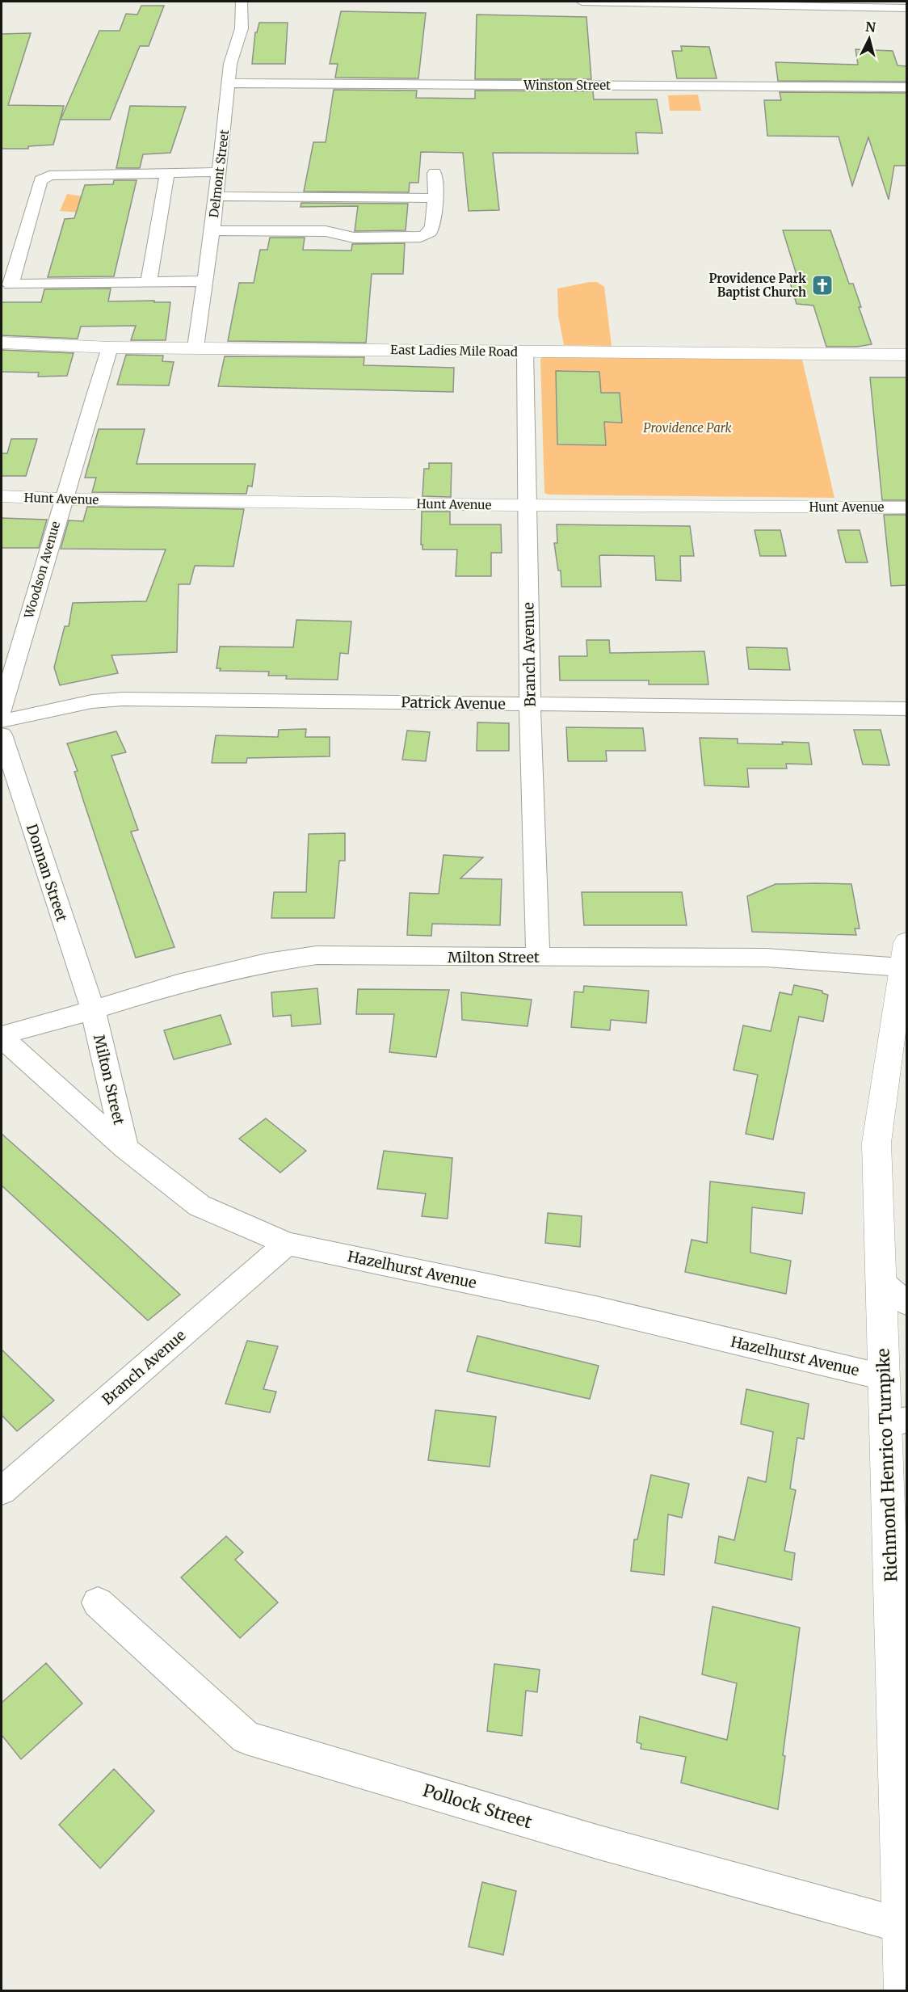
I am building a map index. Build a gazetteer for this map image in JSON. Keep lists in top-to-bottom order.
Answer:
{
  "streets": {
    "street": [
      "Winston Street",
      "Delmont Street",
      "East Ladies Mile Road",
      "Hunt Avenue",
      "Woodson Avenue",
      "Branch Avenue",
      "Patrick Avenue",
      "Donnan Street",
      "Milton Street",
      "Hazelhurst Avenue",
      "Richmond Henrico Turnpike",
      "Pollock Street"
    ]
  },
  "crossings": [
    ["Winston Street", "Delmont Street"],
    ["Delmont Street", "East Ladies Mile Road"],
    ["East Ladies Mile Road", "Woodson Avenue"],
    ["East Ladies Mile Road", "Branch Avenue"],
    ["Hunt Avenue", "Woodson Avenue"],
    ["Hunt Avenue", "Branch Avenue"],
    ["Branch Avenue", "Patrick Avenue"],
    ["Branch Avenue", "Milton Street"],
    ["Branch Avenue", "Hazelhurst Avenue"],
    ["Donnan Street", "Milton Street"],
    ["Milton Street", "Hazelhurst Avenue"],
    ["Milton Street", "Richmond Henrico Turnpike"],
    ["Hazelhurst Avenue", "Richmond Henrico Turnpike"],
    ["Richmond Henrico Turnpike", "Pollock Street"]
  ],
  "parks": ["Providence Park"],
  "places": {
    "church": ["Providence Park Baptist Church"]
  },
  "north": "top"
}
